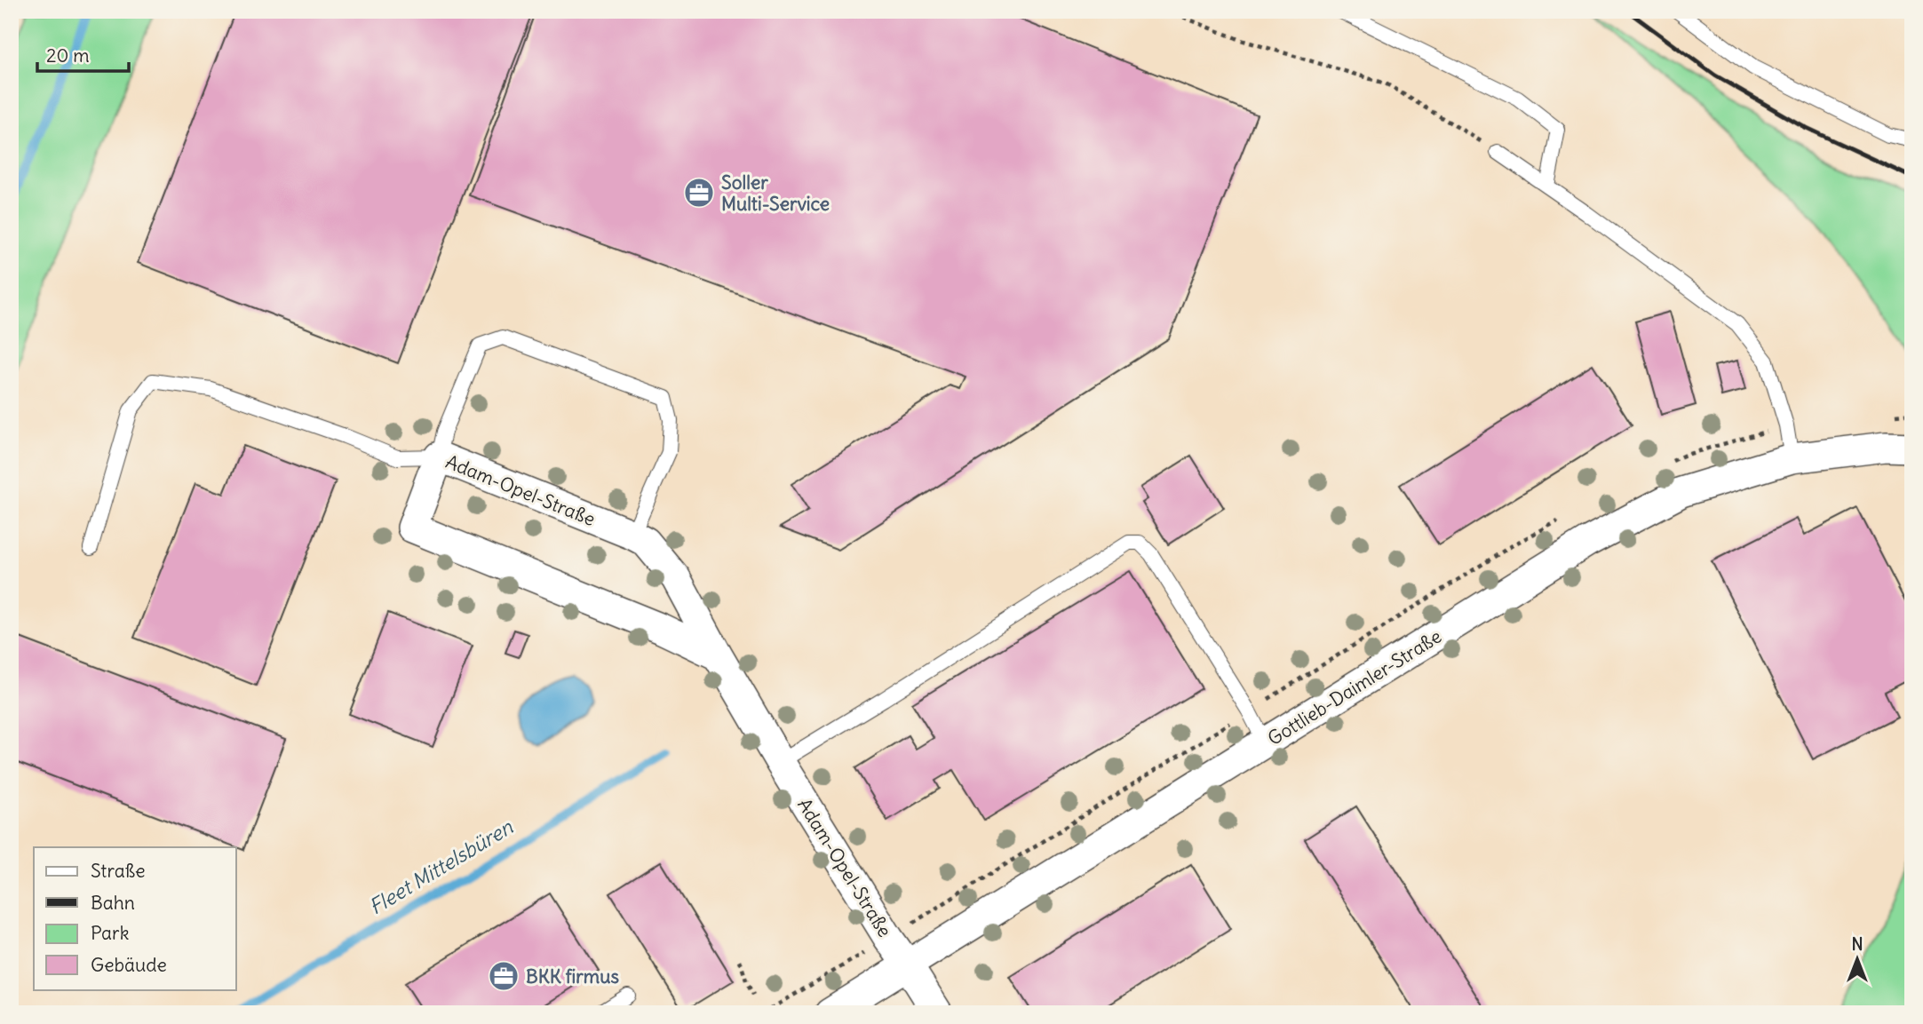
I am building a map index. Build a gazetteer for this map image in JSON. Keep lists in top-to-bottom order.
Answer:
{
  "streets": {
    "street": ["Adam-Opel-Straße", "Gottlieb-Daimler-Straße"]
  },
  "crossings": [
    ["Adam-Opel-Straße", "Gottlieb-Daimler-Straße"]
  ],
  "water": ["Fleet Mittelsbüren"],
  "places": {
    "office": ["Soller Multi-Service", "BKK firmus"]
  },
  "legend": [
    "Straße",
    "Bahn",
    "Park",
    "Gebäude"
  ],
  "scale_bar": "20 m",
  "north": "top"
}
